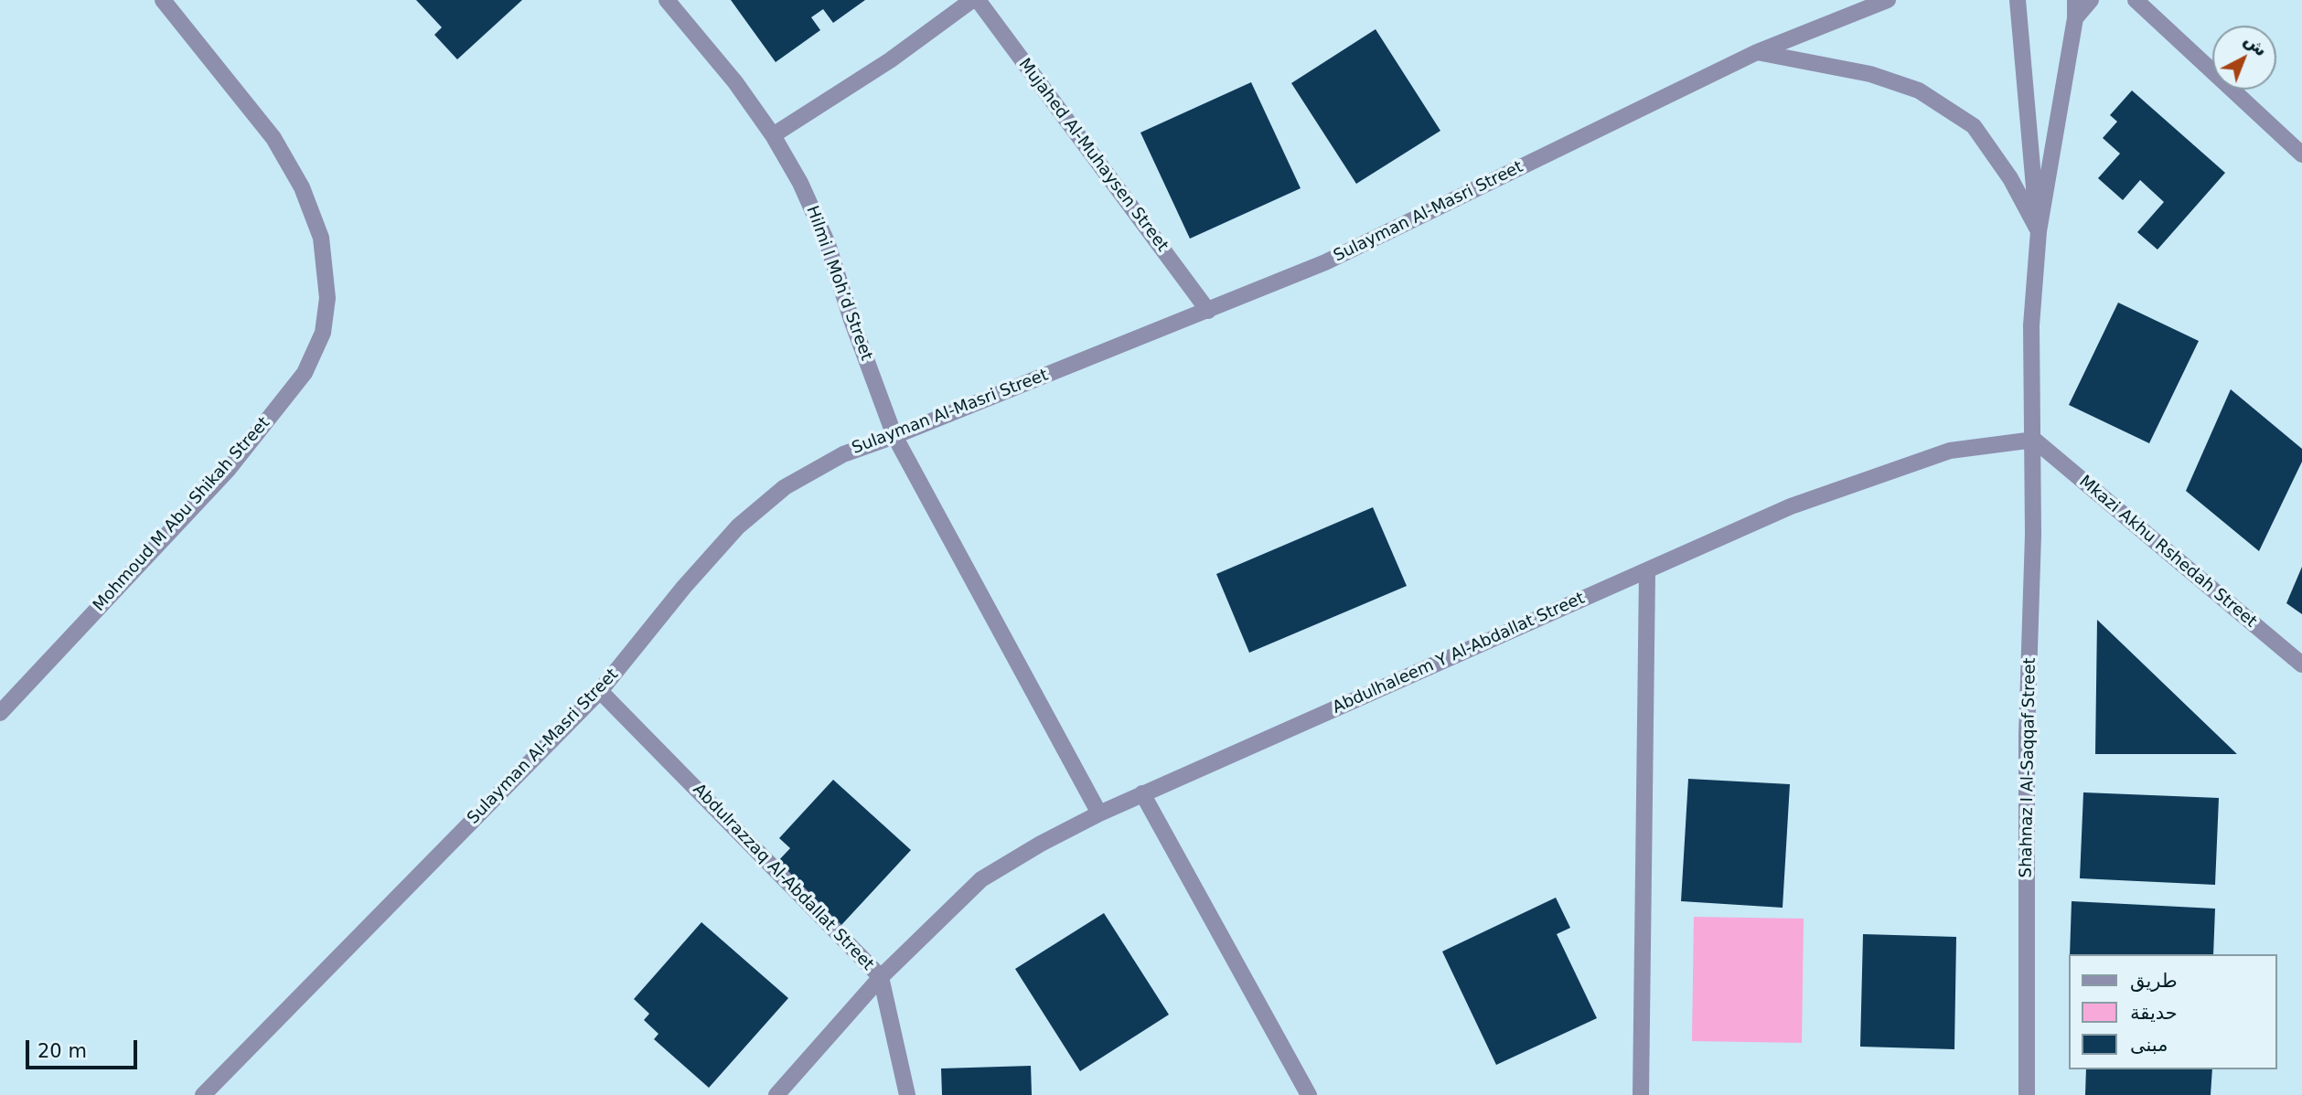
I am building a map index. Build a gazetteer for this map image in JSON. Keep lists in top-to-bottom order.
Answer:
{
  "streets": {
    "street": [
      "Mujahed Al-Muhaysen Street",
      "Sulayman Al-Masri Street",
      "Hilmi I Moh’d Street",
      "Mohmoud M Abu Shikah Street",
      "Mkazi Akhu Rshedah Street",
      "Abdulhaleem Y Al-Abdallat Street",
      "Shahnaz I Al-Saqqaf Street",
      "Abdulrazzaq Al-Abdallat Street"
    ]
  },
  "crossings": [
    ["Mujahed Al-Muhaysen Street", "Sulayman Al-Masri Street"],
    ["Sulayman Al-Masri Street", "Hilmi I Moh’d Street"],
    ["Sulayman Al-Masri Street", "Abdulrazzaq Al-Abdallat Street"],
    ["Hilmi I Moh’d Street", "Abdulhaleem Y Al-Abdallat Street"],
    ["Mkazi Akhu Rshedah Street", "Abdulhaleem Y Al-Abdallat Street"],
    ["Mkazi Akhu Rshedah Street", "Shahnaz I Al-Saqqaf Street"],
    ["Abdulhaleem Y Al-Abdallat Street", "Shahnaz I Al-Saqqaf Street"],
    ["Abdulhaleem Y Al-Abdallat Street", "Abdulrazzaq Al-Abdallat Street"]
  ],
  "legend": ["طريق", "حديقة", "مبنى"],
  "scale_bar": "20 m",
  "north": "top right"
}
